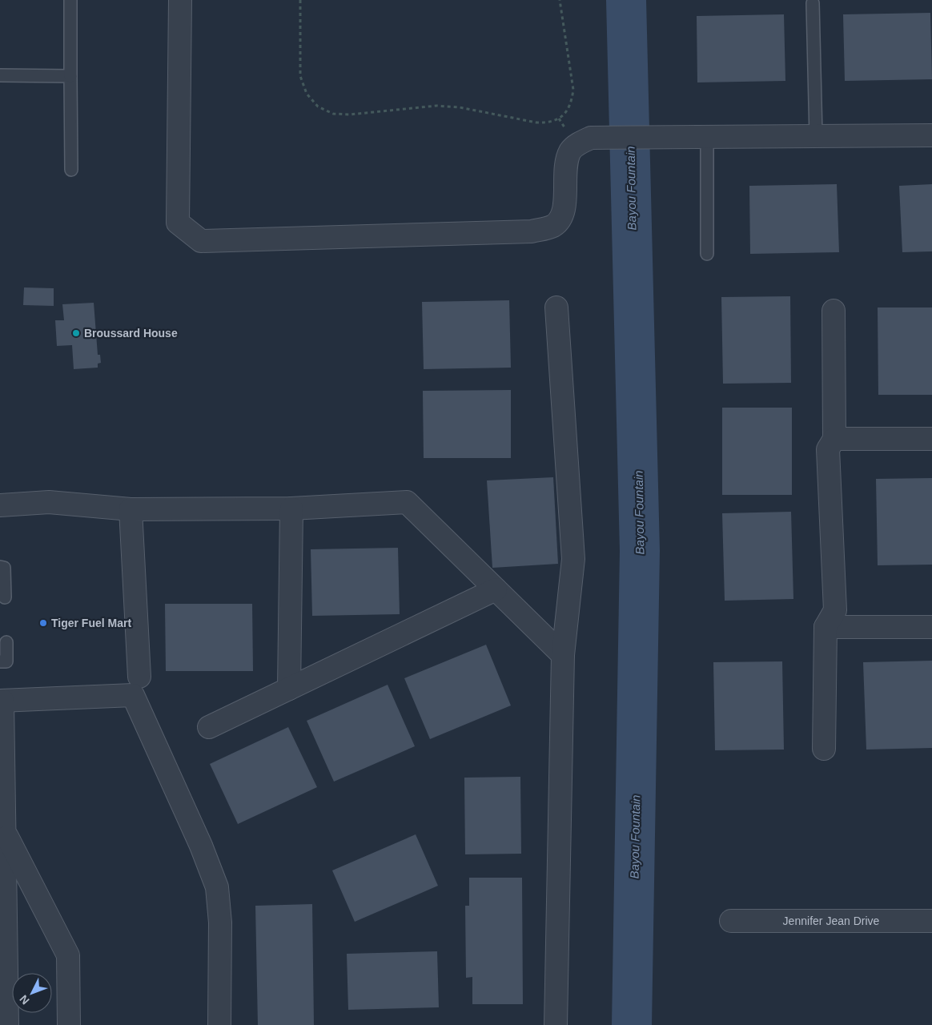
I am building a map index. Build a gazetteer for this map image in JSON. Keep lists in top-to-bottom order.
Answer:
{
  "streets": {
    "street": ["Jennifer Jean Drive"]
  },
  "water": ["Bayou Fountain"],
  "places": ["Broussard House", "Tiger Fuel Mart"],
  "north": "bottom left"
}
